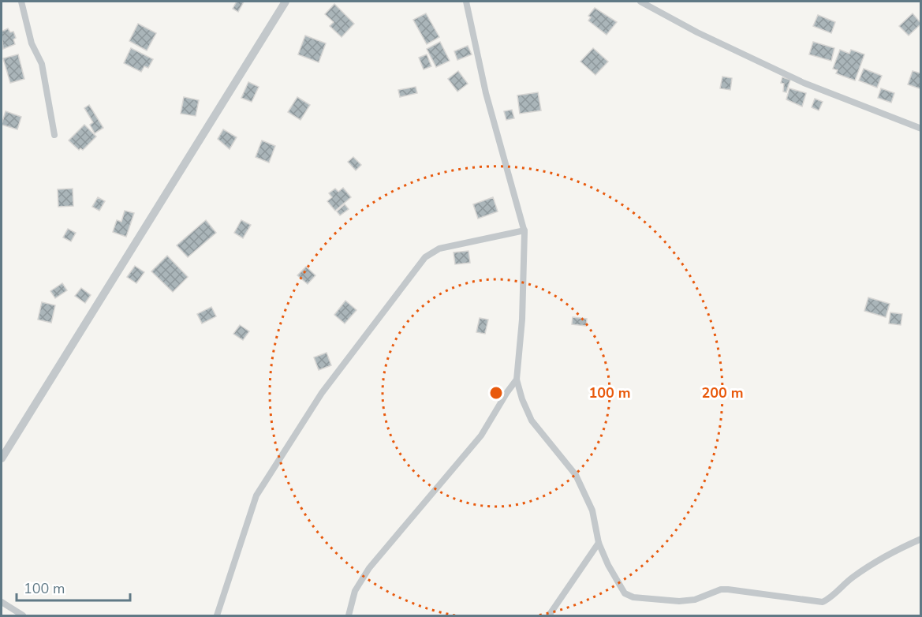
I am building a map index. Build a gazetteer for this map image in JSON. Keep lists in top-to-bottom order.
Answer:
{
  "scale_bar": "100 m",
  "rings": ["100 m", "200 m"]
}
